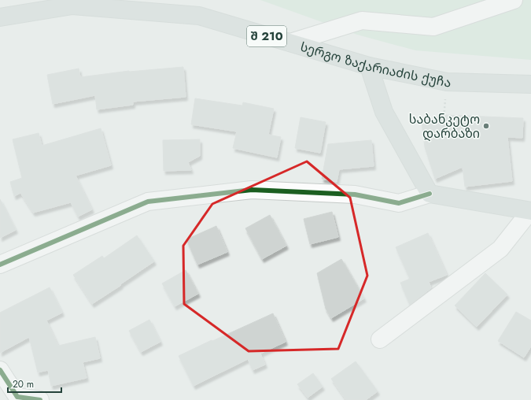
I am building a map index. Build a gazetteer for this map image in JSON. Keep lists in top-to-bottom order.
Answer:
{
  "streets": {
    "main road": ["შ 210", "სერგო ზაქარიაძის ქუჩა"]
  },
  "places": ["საბანკეტო დარბაზი"],
  "scale_bar": "20 m"
}
